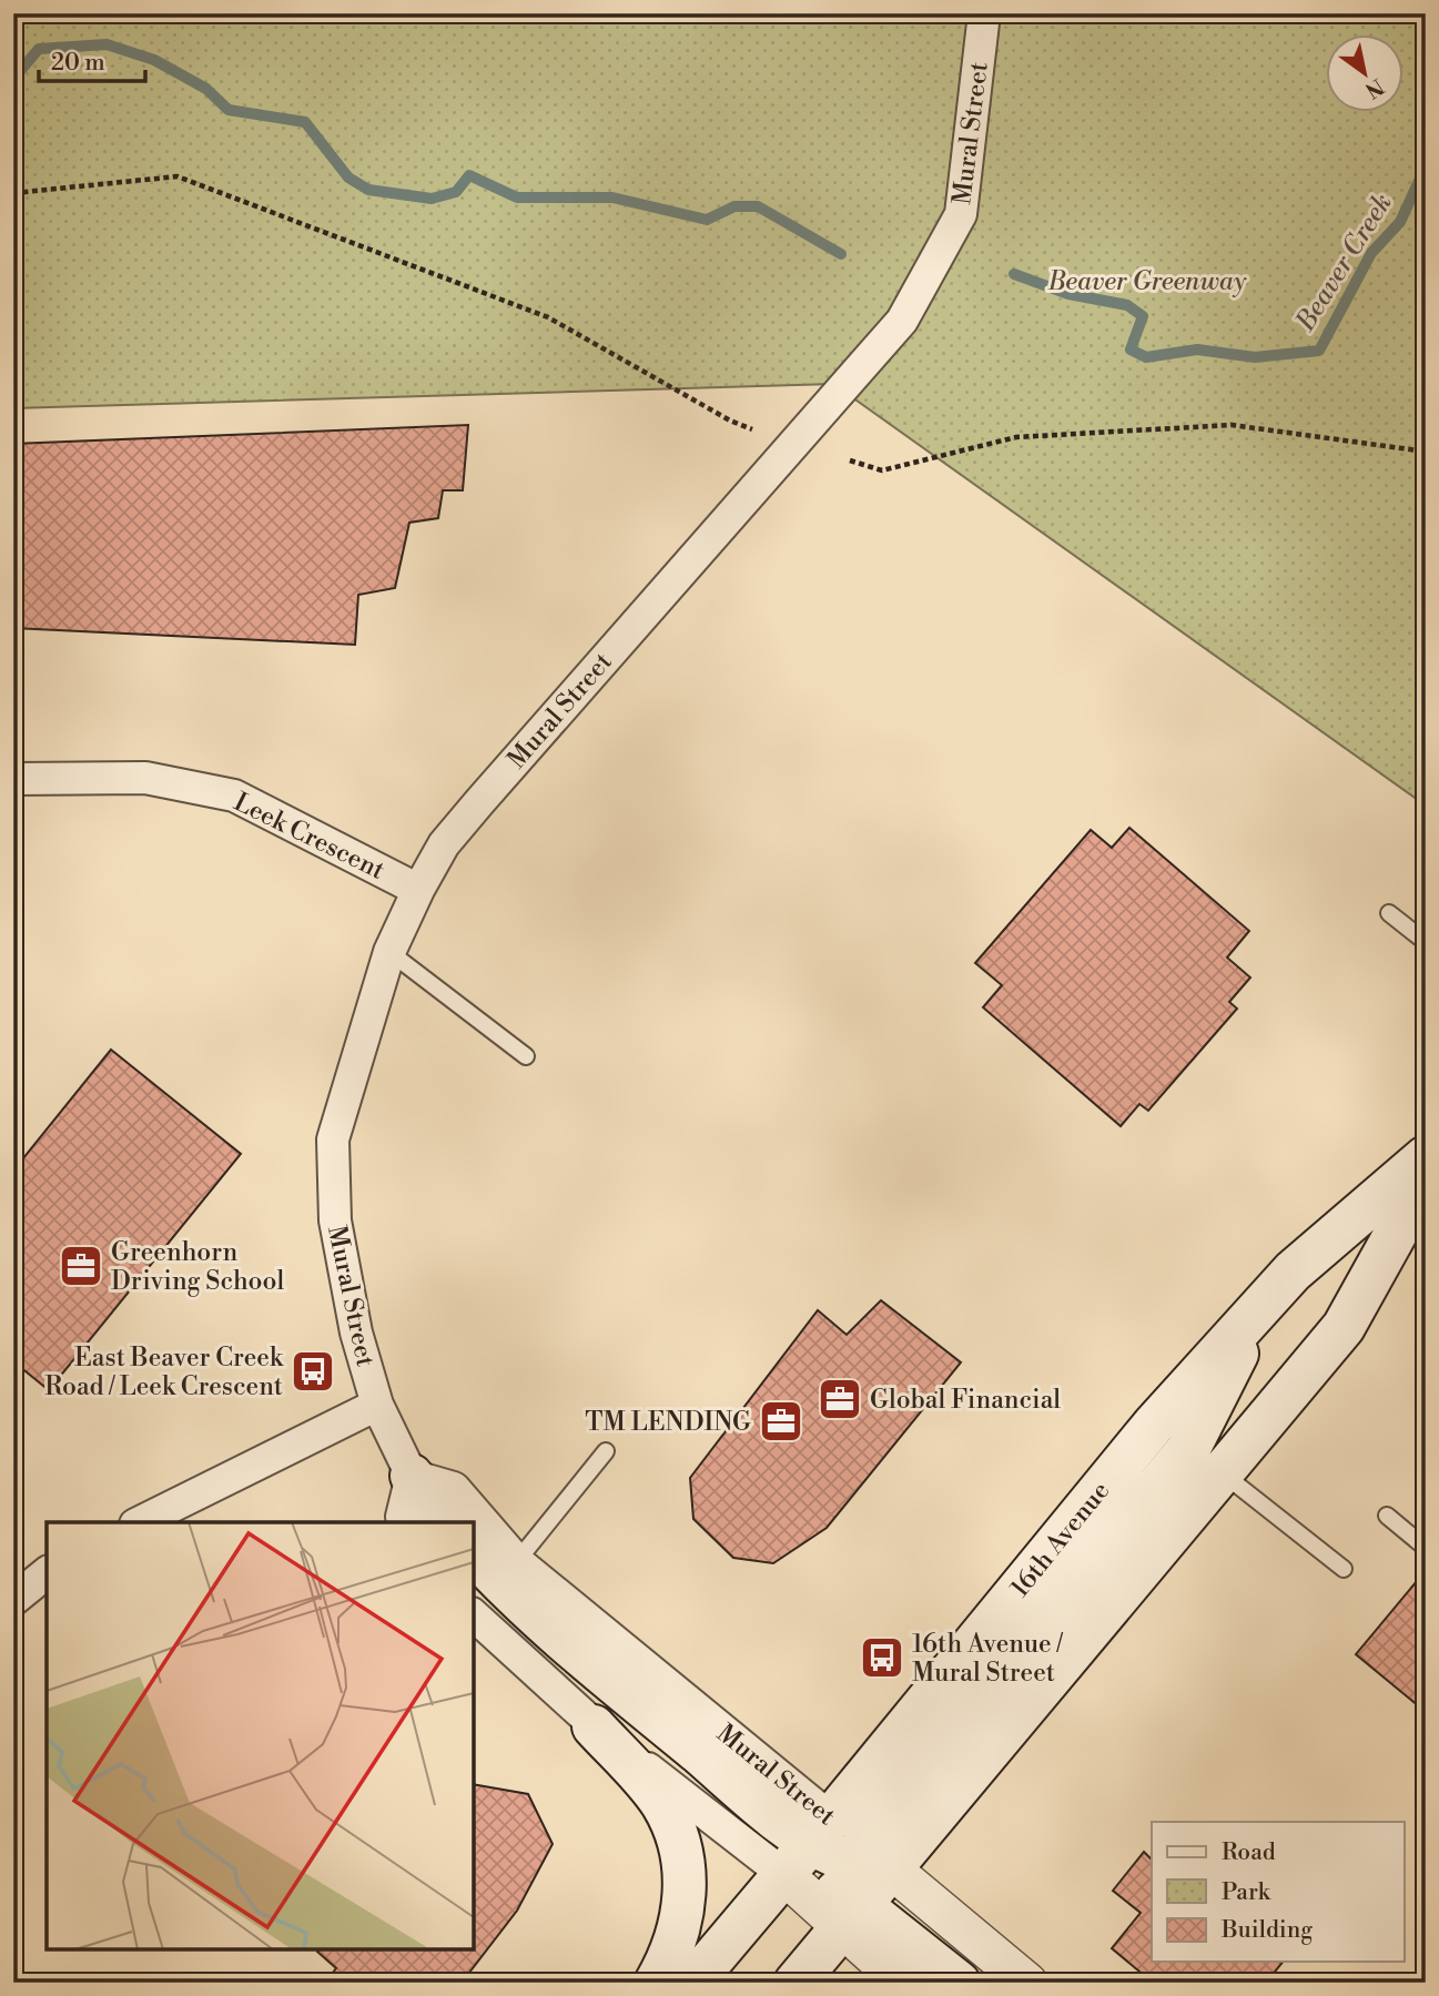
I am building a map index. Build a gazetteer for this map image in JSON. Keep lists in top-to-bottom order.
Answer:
{
  "streets": {
    "main road": ["16th Avenue"],
    "street": ["Mural Street", "Leek Crescent"]
  },
  "crossings": [
    ["Mural Street", "Leek Crescent"],
    ["Mural Street", "16th Avenue"]
  ],
  "water": ["Beaver Creek"],
  "parks": ["Beaver Greenway"],
  "places": {
    "office": ["Greenhorn Driving School", "Global Financial", "TM LENDING"],
    "bus stop": ["East Beaver Creek Road / Leek Crescent", "16th Avenue / Mural Street"]
  },
  "legend": ["Road", "Park", "Building"],
  "scale_bar": "20 m",
  "north": "bottom right"
}
